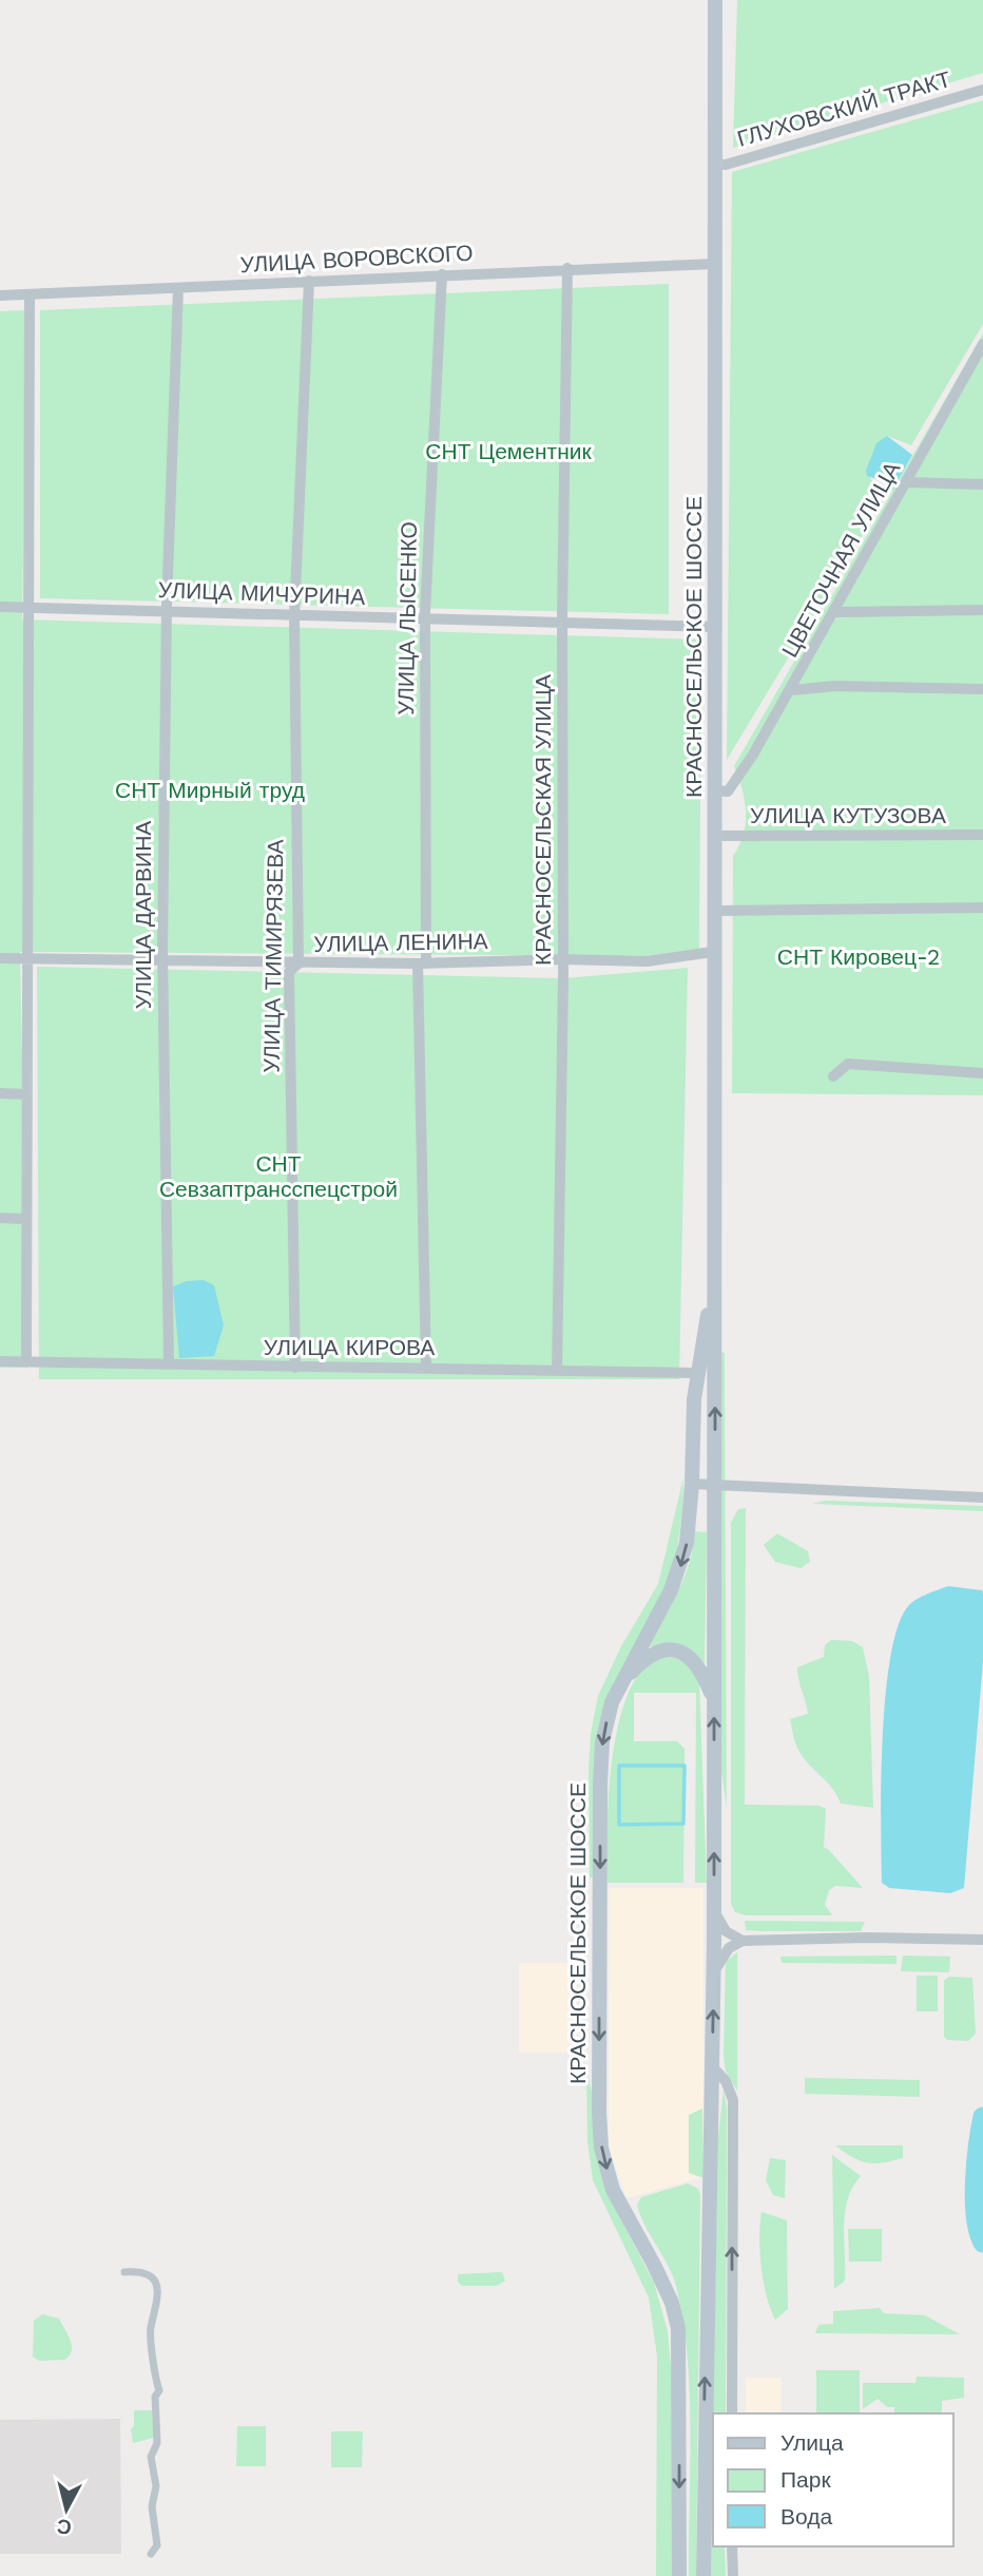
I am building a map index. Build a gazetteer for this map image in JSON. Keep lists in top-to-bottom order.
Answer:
{
  "streets": {
    "main road": ["КРАСНОСЕЛЬСКОЕ ШОССЕ"],
    "street": [
      "ГЛУХОВСКИЙ ТРАКТ",
      "УЛИЦА ВОРОВСКОГО",
      "ЦВЕТОЧНАЯ УЛИЦА",
      "УЛИЦА МИЧУРИНА",
      "УЛИЦА ЛЫСЕНКО",
      "УЛИЦА КУТУЗОВА",
      "КРАСНОСЕЛЬСКАЯ УЛИЦА",
      "УЛИЦА ДАРВИНА",
      "УЛИЦА ЛЕНИНА",
      "УЛИЦА ТИМИРЯЗЕВА",
      "УЛИЦА КИРОВА"
    ]
  },
  "crossings": [
    ["ГЛУХОВСКИЙ ТРАКТ", "КРАСНОСЕЛЬСКОЕ ШОССЕ"],
    ["УЛИЦА ВОРОВСКОГО", "УЛИЦА ЛЫСЕНКО"],
    ["УЛИЦА ВОРОВСКОГО", "КРАСНОСЕЛЬСКОЕ ШОССЕ"],
    ["УЛИЦА ВОРОВСКОГО", "КРАСНОСЕЛЬСКАЯ УЛИЦА"],
    ["УЛИЦА ВОРОВСКОГО", "УЛИЦА ДАРВИНА"],
    ["УЛИЦА ВОРОВСКОГО", "УЛИЦА ТИМИРЯЗЕВА"],
    ["ЦВЕТОЧНАЯ УЛИЦА", "КРАСНОСЕЛЬСКОЕ ШОССЕ"],
    ["УЛИЦА МИЧУРИНА", "УЛИЦА ЛЫСЕНКО"],
    ["УЛИЦА МИЧУРИНА", "КРАСНОСЕЛЬСКОЕ ШОССЕ"],
    ["УЛИЦА МИЧУРИНА", "КРАСНОСЕЛЬСКАЯ УЛИЦА"],
    ["УЛИЦА МИЧУРИНА", "УЛИЦА ДАРВИНА"],
    ["УЛИЦА МИЧУРИНА", "УЛИЦА ТИМИРЯЗЕВА"],
    ["УЛИЦА ЛЫСЕНКО", "УЛИЦА ЛЕНИНА"],
    ["УЛИЦА ЛЫСЕНКО", "УЛИЦА КИРОВА"],
    ["КРАСНОСЕЛЬСКОЕ ШОССЕ", "УЛИЦА КУТУЗОВА"],
    ["КРАСНОСЕЛЬСКОЕ ШОССЕ", "УЛИЦА ЛЕНИНА"],
    ["КРАСНОСЕЛЬСКОЕ ШОССЕ", "УЛИЦА КИРОВА"],
    ["КРАСНОСЕЛЬСКАЯ УЛИЦА", "УЛИЦА ЛЕНИНА"],
    ["КРАСНОСЕЛЬСКАЯ УЛИЦА", "УЛИЦА КИРОВА"],
    ["УЛИЦА ДАРВИНА", "УЛИЦА ЛЕНИНА"],
    ["УЛИЦА ДАРВИНА", "УЛИЦА КИРОВА"],
    ["УЛИЦА ЛЕНИНА", "УЛИЦА ТИМИРЯЗЕВА"],
    ["УЛИЦА ТИМИРЯЗЕВА", "УЛИЦА КИРОВА"]
  ],
  "parks": [
    "СНТ Цементник",
    "СНТ Мирный труд",
    "СНТ Кировец-2",
    "СНТ Севзаптрансспецстрой"
  ],
  "legend": ["Улица", "Парк", "Вода"],
  "north": "bottom"
}
